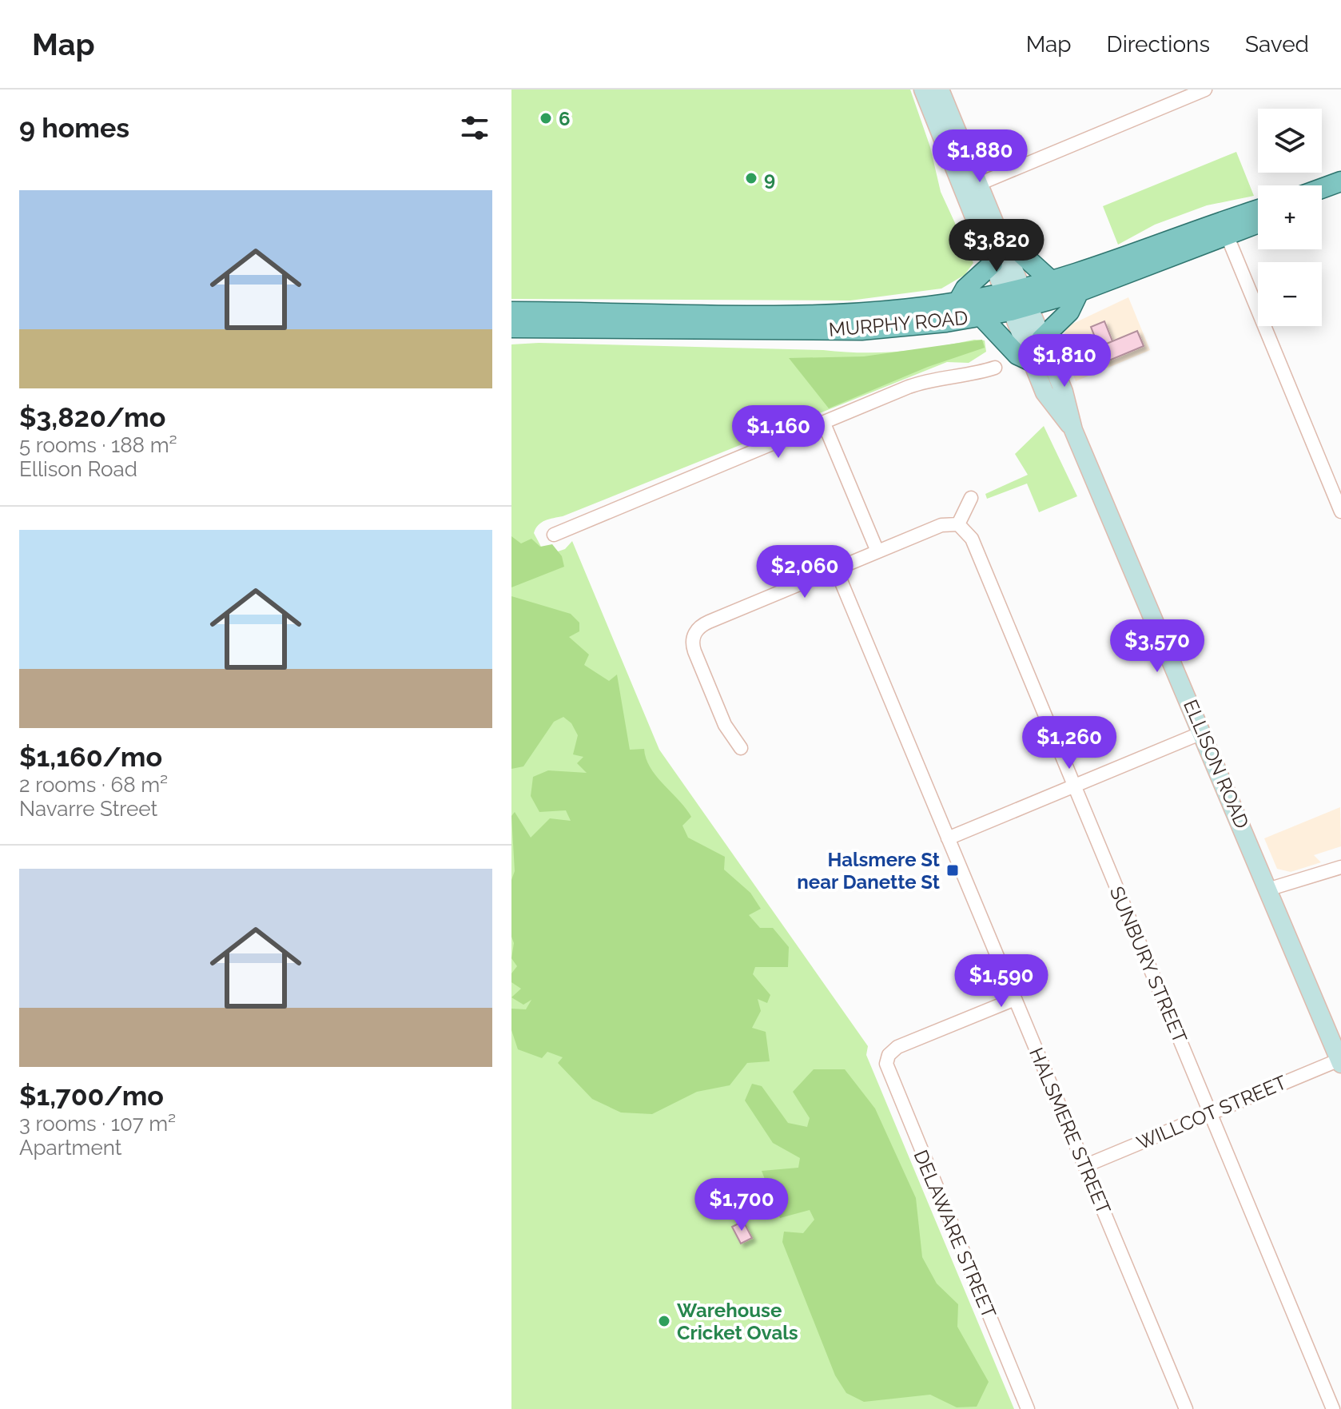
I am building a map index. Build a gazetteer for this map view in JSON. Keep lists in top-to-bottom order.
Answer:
{
  "streets": {
    "main road": ["MURPHY ROAD"],
    "street": [
      "ELLISON ROAD",
      "SUNBURY STREET",
      "WILLCOT STREET",
      "HALSMERE STREET",
      "DELAWARE STREET"
    ]
  },
  "crossings": [
    ["MURPHY ROAD", "ELLISON ROAD"],
    ["ELLISON ROAD", "WILLCOT STREET"],
    ["SUNBURY STREET", "WILLCOT STREET"],
    ["WILLCOT STREET", "HALSMERE STREET"],
    ["HALSMERE STREET", "DELAWARE STREET"]
  ],
  "places": {
    "other": ["6", "9", "Warehouse Cricket Ovals"],
    "transit": ["Halsmere St near Danette St"]
  },
  "page": {
    "header": "Map",
    "nav": ["Map", "Directions", "Saved"],
    "heading": "9 homes",
    "map_buttons": ["+", "−"],
    "price": [
      "$1,880",
      "$3,820",
      "$1,810",
      "$1,160",
      "$2,060",
      "$3,570",
      "$1,260",
      "$1,590",
      "$1,700"
    ],
    "list": [
      {
        "name": "$3,820/mo",
        "note": "5 rooms · 188 m² · Ellison Road"
      },
      {
        "name": "$1,160/mo",
        "note": "2 rooms · 68 m² · Navarre Street"
      },
      {
        "name": "$1,700/mo",
        "note": "3 rooms · 107 m² · Apartment"
      }
    ]
  }
}
